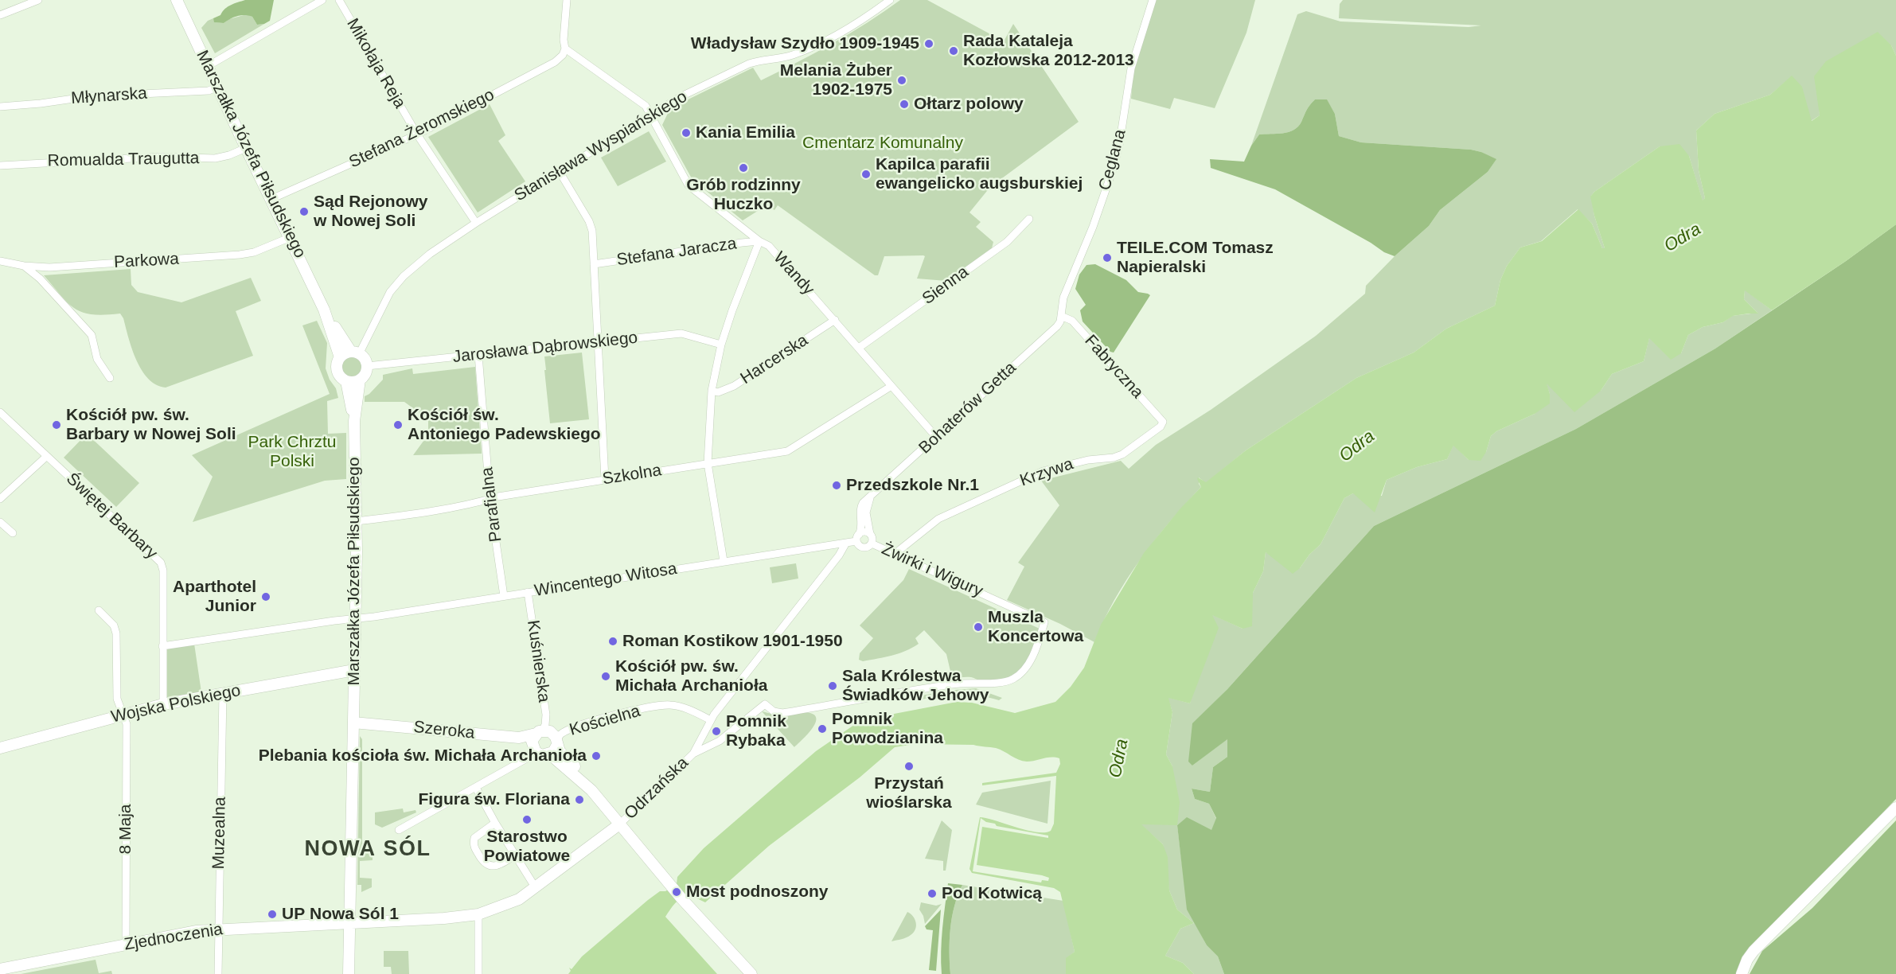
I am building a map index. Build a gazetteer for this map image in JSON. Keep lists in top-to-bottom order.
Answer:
{
  "streets": {
    "street": [
      "Mikołaja Reja",
      "Młynarska",
      "Stefana Żeromskiego",
      "Stanisława Wyspiańskiego",
      "Marszałka Józefa Piłsudskiego",
      "Romualda Traugutta",
      "Ceglana",
      "Stefana Jaracza",
      "Parkowa",
      "Wandy",
      "Sienna",
      "Jarosława Dąbrowskiego",
      "Harcerska",
      "Fabryczna",
      "Bohaterów Getta",
      "Krzywa",
      "Szkolna",
      "Parafialna",
      "Świętej Barbary",
      "Żwirki i Wigury",
      "Wincentego Witosa",
      "Kuśnierska",
      "Wojska Polskiego",
      "Kościelna",
      "Szeroka",
      "Odrzańska",
      "8 Maja",
      "Muzealna",
      "Zjednoczenia"
    ]
  },
  "crossings": [
    ["Mikołaja Reja", "Stefana Żeromskiego"],
    ["Mikołaja Reja", "Stanisława Wyspiańskiego"],
    ["Młynarska", "Marszałka Józefa Piłsudskiego"],
    ["Stefana Żeromskiego", "Marszałka Józefa Piłsudskiego"],
    ["Stefana Żeromskiego", "Wandy"],
    ["Stanisława Wyspiańskiego", "Marszałka Józefa Piłsudskiego"],
    ["Stanisława Wyspiańskiego", "Wandy"],
    ["Stanisława Wyspiańskiego", "Jarosława Dąbrowskiego"],
    ["Marszałka Józefa Piłsudskiego", "Romualda Traugutta"],
    ["Marszałka Józefa Piłsudskiego", "Parkowa"],
    ["Marszałka Józefa Piłsudskiego", "Jarosława Dąbrowskiego"],
    ["Marszałka Józefa Piłsudskiego", "Szkolna"],
    ["Marszałka Józefa Piłsudskiego", "Wincentego Witosa"],
    ["Marszałka Józefa Piłsudskiego", "Wojska Polskiego"],
    ["Marszałka Józefa Piłsudskiego", "Szeroka"],
    ["Marszałka Józefa Piłsudskiego", "Zjednoczenia"],
    ["Ceglana", "Fabryczna"],
    ["Ceglana", "Bohaterów Getta"],
    ["Stefana Jaracza", "Wandy"],
    ["Wandy", "Sienna"],
    ["Wandy", "Harcerska"],
    ["Wandy", "Bohaterów Getta"],
    ["Wandy", "Szkolna"],
    ["Jarosława Dąbrowskiego", "Parafialna"],
    ["Fabryczna", "Bohaterów Getta"],
    ["Fabryczna", "Krzywa"],
    ["Bohaterów Getta", "Żwirki i Wigury"],
    ["Bohaterów Getta", "Wincentego Witosa"],
    ["Krzywa", "Żwirki i Wigury"],
    ["Szkolna", "Parafialna"],
    ["Parafialna", "Wincentego Witosa"],
    ["Świętej Barbary", "Wincentego Witosa"],
    ["Świętej Barbary", "Wojska Polskiego"],
    ["Żwirki i Wigury", "Wincentego Witosa"],
    ["Żwirki i Wigury", "Odrzańska"],
    ["Wincentego Witosa", "Kuśnierska"],
    ["Wincentego Witosa", "Odrzańska"],
    ["Kuśnierska", "Kościelna"],
    ["Kuśnierska", "Szeroka"],
    ["Wojska Polskiego", "8 Maja"],
    ["Wojska Polskiego", "Muzealna"],
    ["Kościelna", "Szeroka"],
    ["Kościelna", "Odrzańska"],
    ["Odrzańska", "Zjednoczenia"],
    ["8 Maja", "Zjednoczenia"],
    ["Muzealna", "Zjednoczenia"]
  ],
  "districts": ["NOWA SÓL"],
  "water": ["Odra"],
  "parks": ["Cmentarz Komunalny", "Park Chrztu Polski"],
  "places": [
    "Władysław Szydło 1909-1945",
    "Rada Kataleja Kozłowska 2012-2013",
    "Melania Żuber 1902-1975",
    "Ołtarz polowy",
    "Kania Emilia",
    "Grób rodzinny Huczko",
    "Kapilca parafii ewangelicko augsburskiej",
    "Sąd Rejonowy w Nowej Soli",
    "TEILE.COM Tomasz Napieralski",
    "Kościół pw. św. Barbary w Nowej Soli",
    "Kościół św. Antoniego Padewskiego",
    "Przedszkole Nr.1",
    "Aparthotel Junior",
    "Muszla Koncertowa",
    "Roman Kostikow 1901-1950",
    "Kościół pw. św. Michała Archanioła",
    "Sala Królestwa Świadków Jehowy",
    "Pomnik Powodzianina",
    "Pomnik Rybaka",
    "Plebania kościoła św. Michała Archanioła",
    "Przystań wioślarska",
    "Figura św. Floriana",
    "Starostwo Powiatowe",
    "Most podnoszony",
    "Pod Kotwicą",
    "UP Nowa Sól 1"
  ]
}
